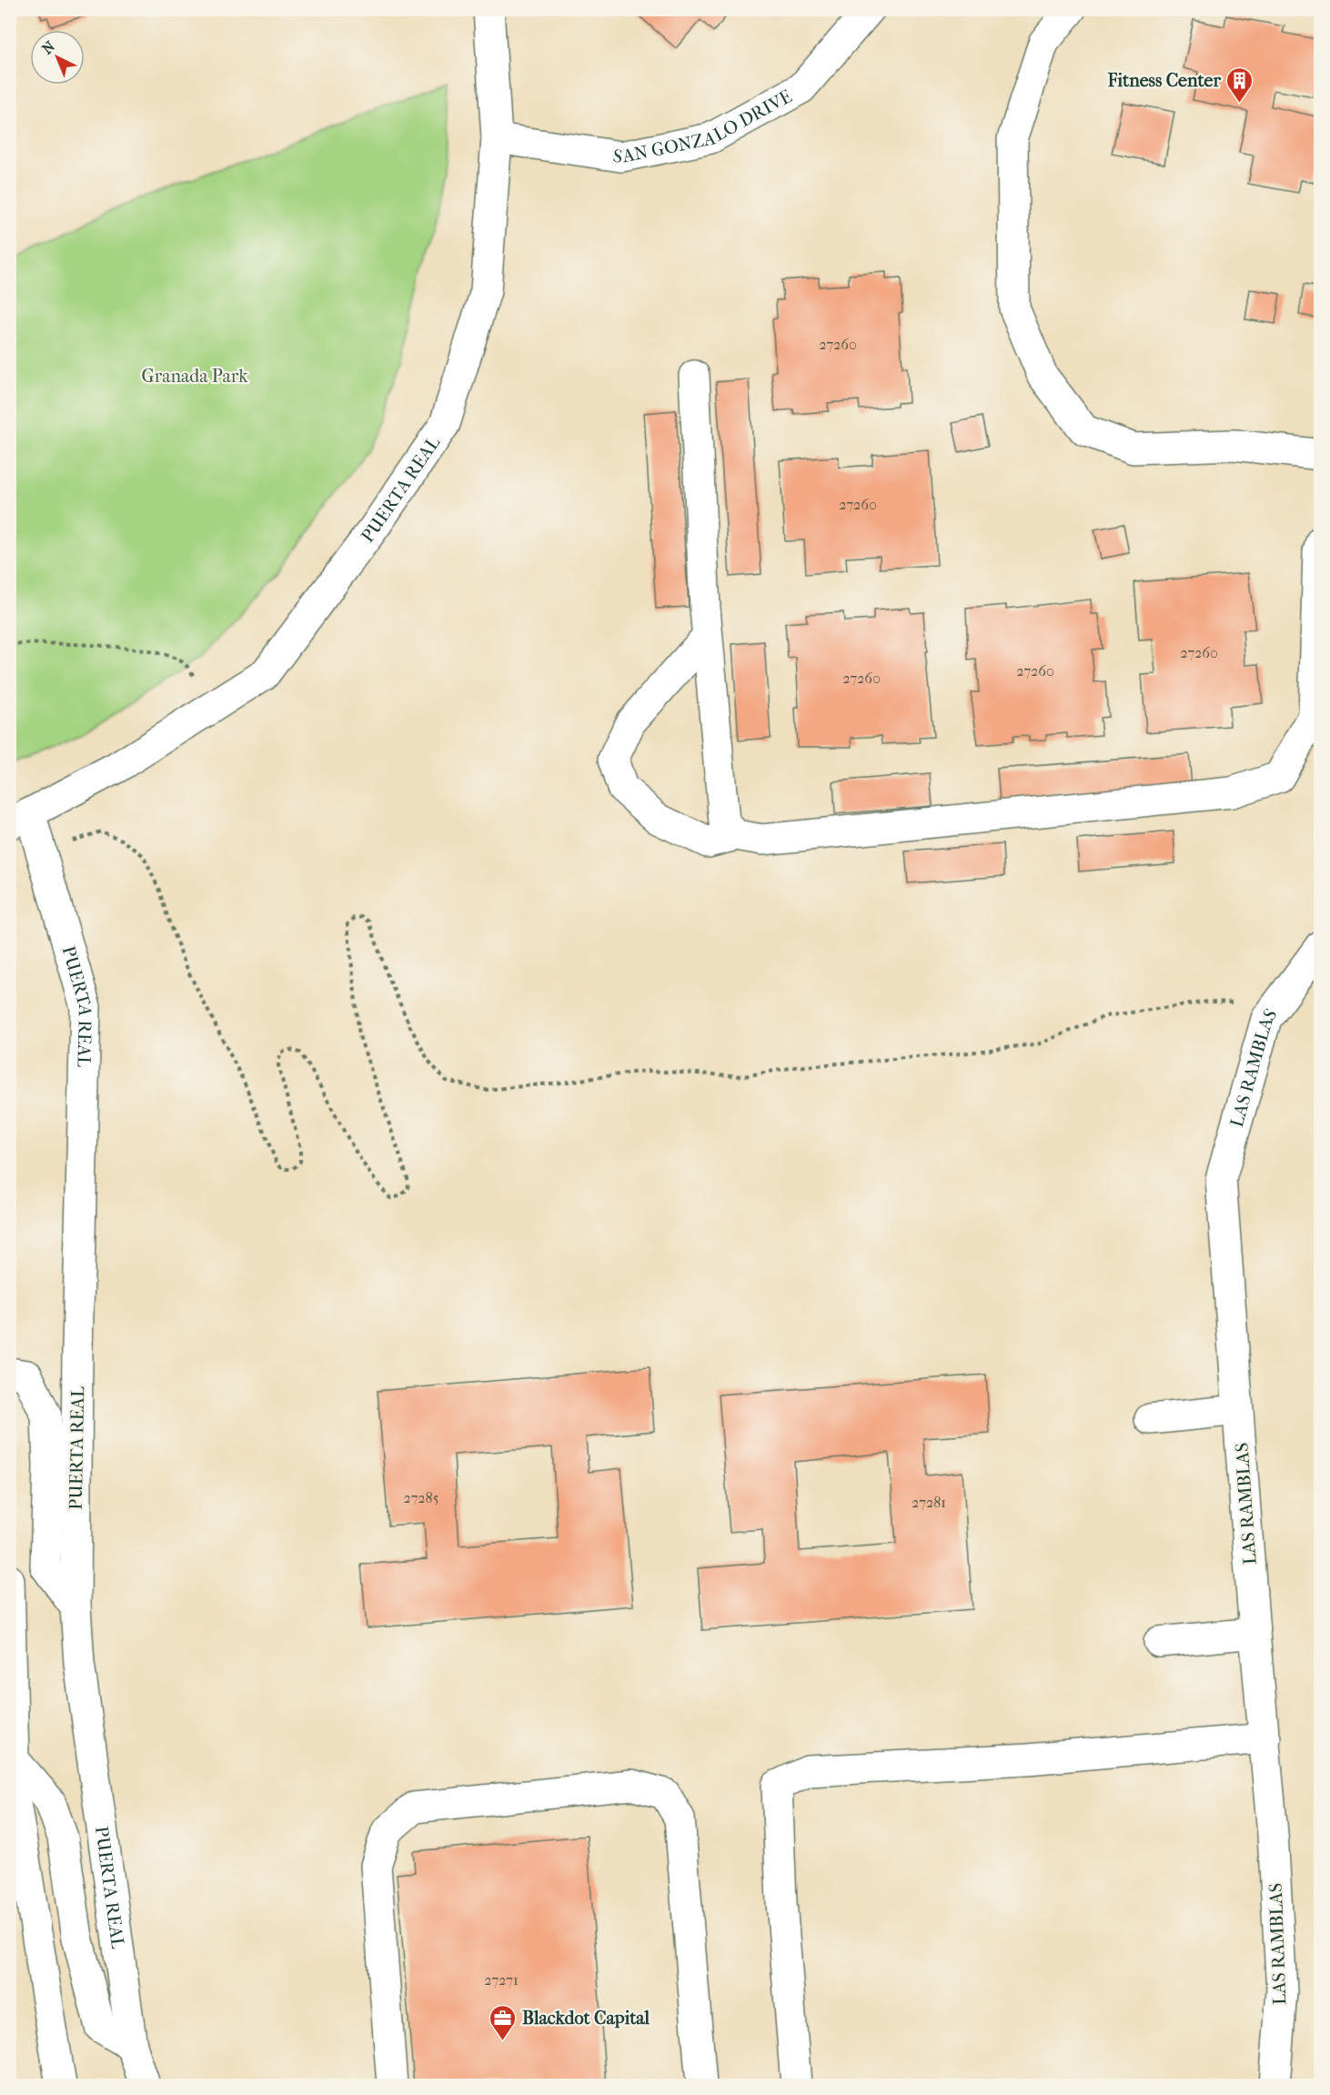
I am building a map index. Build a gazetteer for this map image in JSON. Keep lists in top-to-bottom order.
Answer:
{
  "streets": {
    "street": ["SAN GONZALO DRIVE", "PUERTA REAL", "LAS RAMBLAS"]
  },
  "crossings": [
    ["SAN GONZALO DRIVE", "PUERTA REAL"]
  ],
  "parks": ["Granada Park"],
  "places": {
    "building": ["Fitness Center"],
    "office": ["Blackdot Capital"]
  },
  "house_numbers": [
    "27260",
    "27260",
    "27260",
    "27260",
    "27260",
    "27285",
    "27281",
    "27271"
  ],
  "north": "top left"
}
